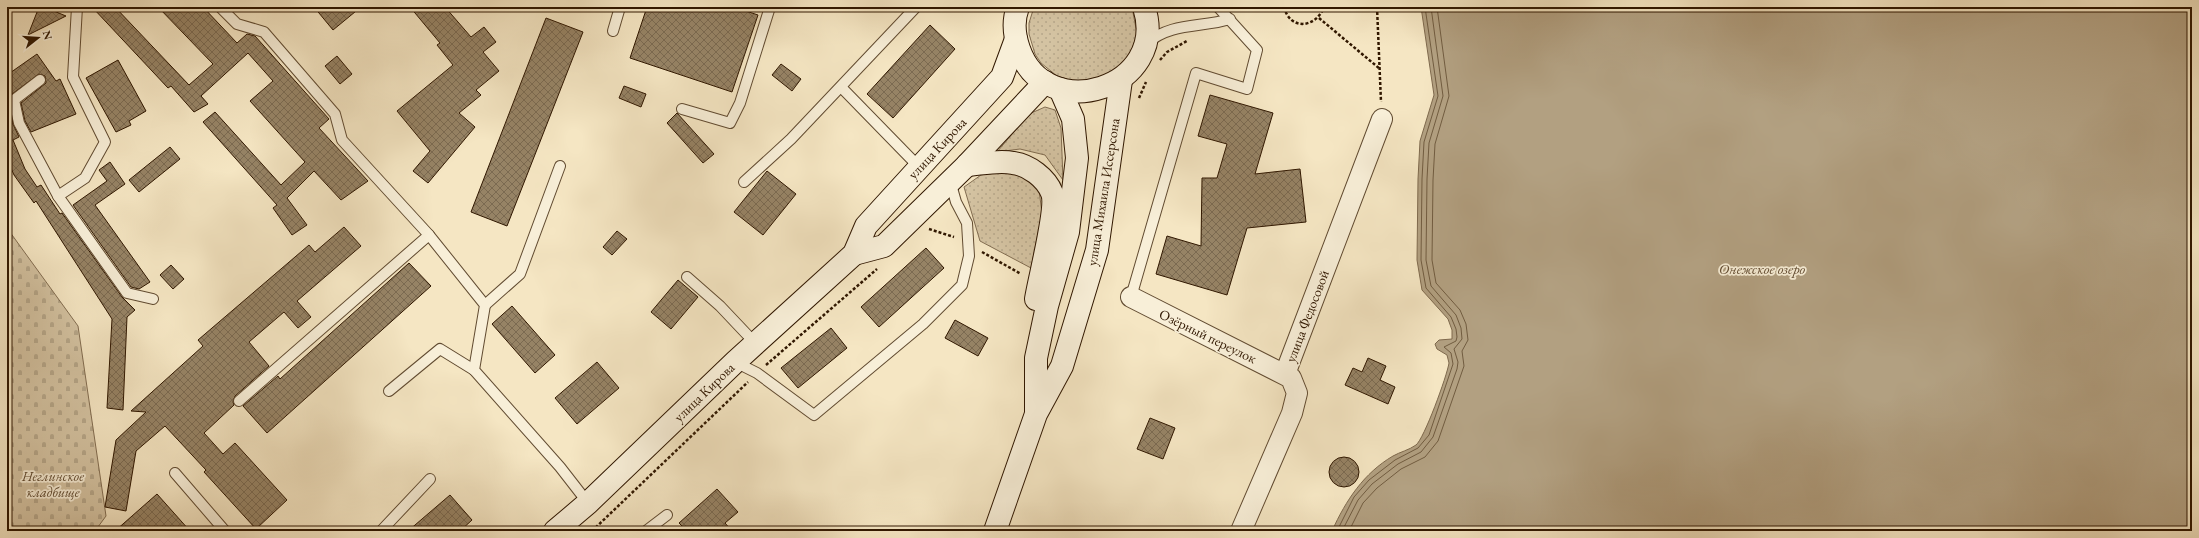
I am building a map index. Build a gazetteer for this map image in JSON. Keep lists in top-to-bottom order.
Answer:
{
  "streets": {
    "main road": ["улица Кирова", "улица Михаила Иссерсона"],
    "street": ["улица Федосовой", "Озёрный переулок"]
  },
  "crossings": [
    ["улица Кирова", "улица Михаила Иссерсона"],
    ["улица Федосовой", "Озёрный переулок"]
  ],
  "water": ["Онежское озеро"],
  "parks": ["Неглинское кладбище"],
  "north": "right"
}
